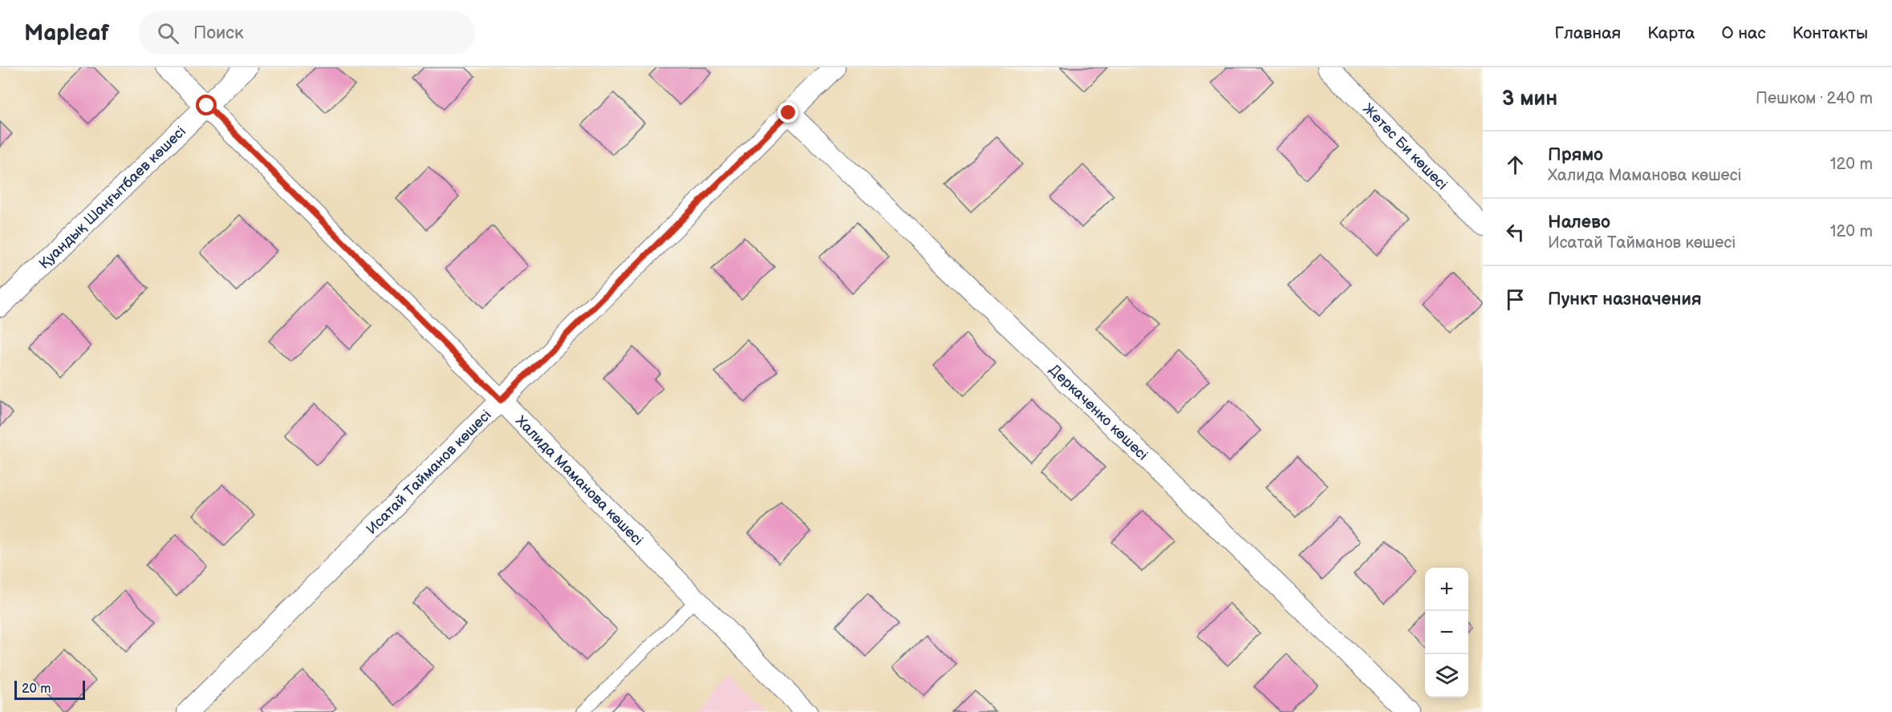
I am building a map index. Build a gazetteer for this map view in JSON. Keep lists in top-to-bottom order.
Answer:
{
  "streets": {
    "street": [
      "Жетес Би көшесі",
      "Қуандық Шаңғытбаев көшесі",
      "Деркаченко көшесі",
      "Исатай Тайманов көшесі",
      "Халида Маманова көшесі"
    ]
  },
  "crossings": [
    ["Қуандық Шаңғытбаев көшесі", "Халида Маманова көшесі"],
    ["Деркаченко көшесі", "Исатай Тайманов көшесі"],
    ["Исатай Тайманов көшесі", "Халида Маманова көшесі"]
  ],
  "scale_bar": "20 m",
  "page": {
    "header": "Mapleaf",
    "search": "Поиск",
    "nav": [
      "Главная",
      "Карта",
      "О нас",
      "Контакты"
    ],
    "heading": ["3 мин", "Пешком · 240 m"],
    "list": [
      ["Прямо", "Халида Маманова көшесі", "120 m"],
      ["Налево", "Исатай Тайманов көшесі", "120 m"],
      "Пункт назначения"
    ],
    "map_buttons": ["+", "−"],
    "scale": "20 m"
  }
}
